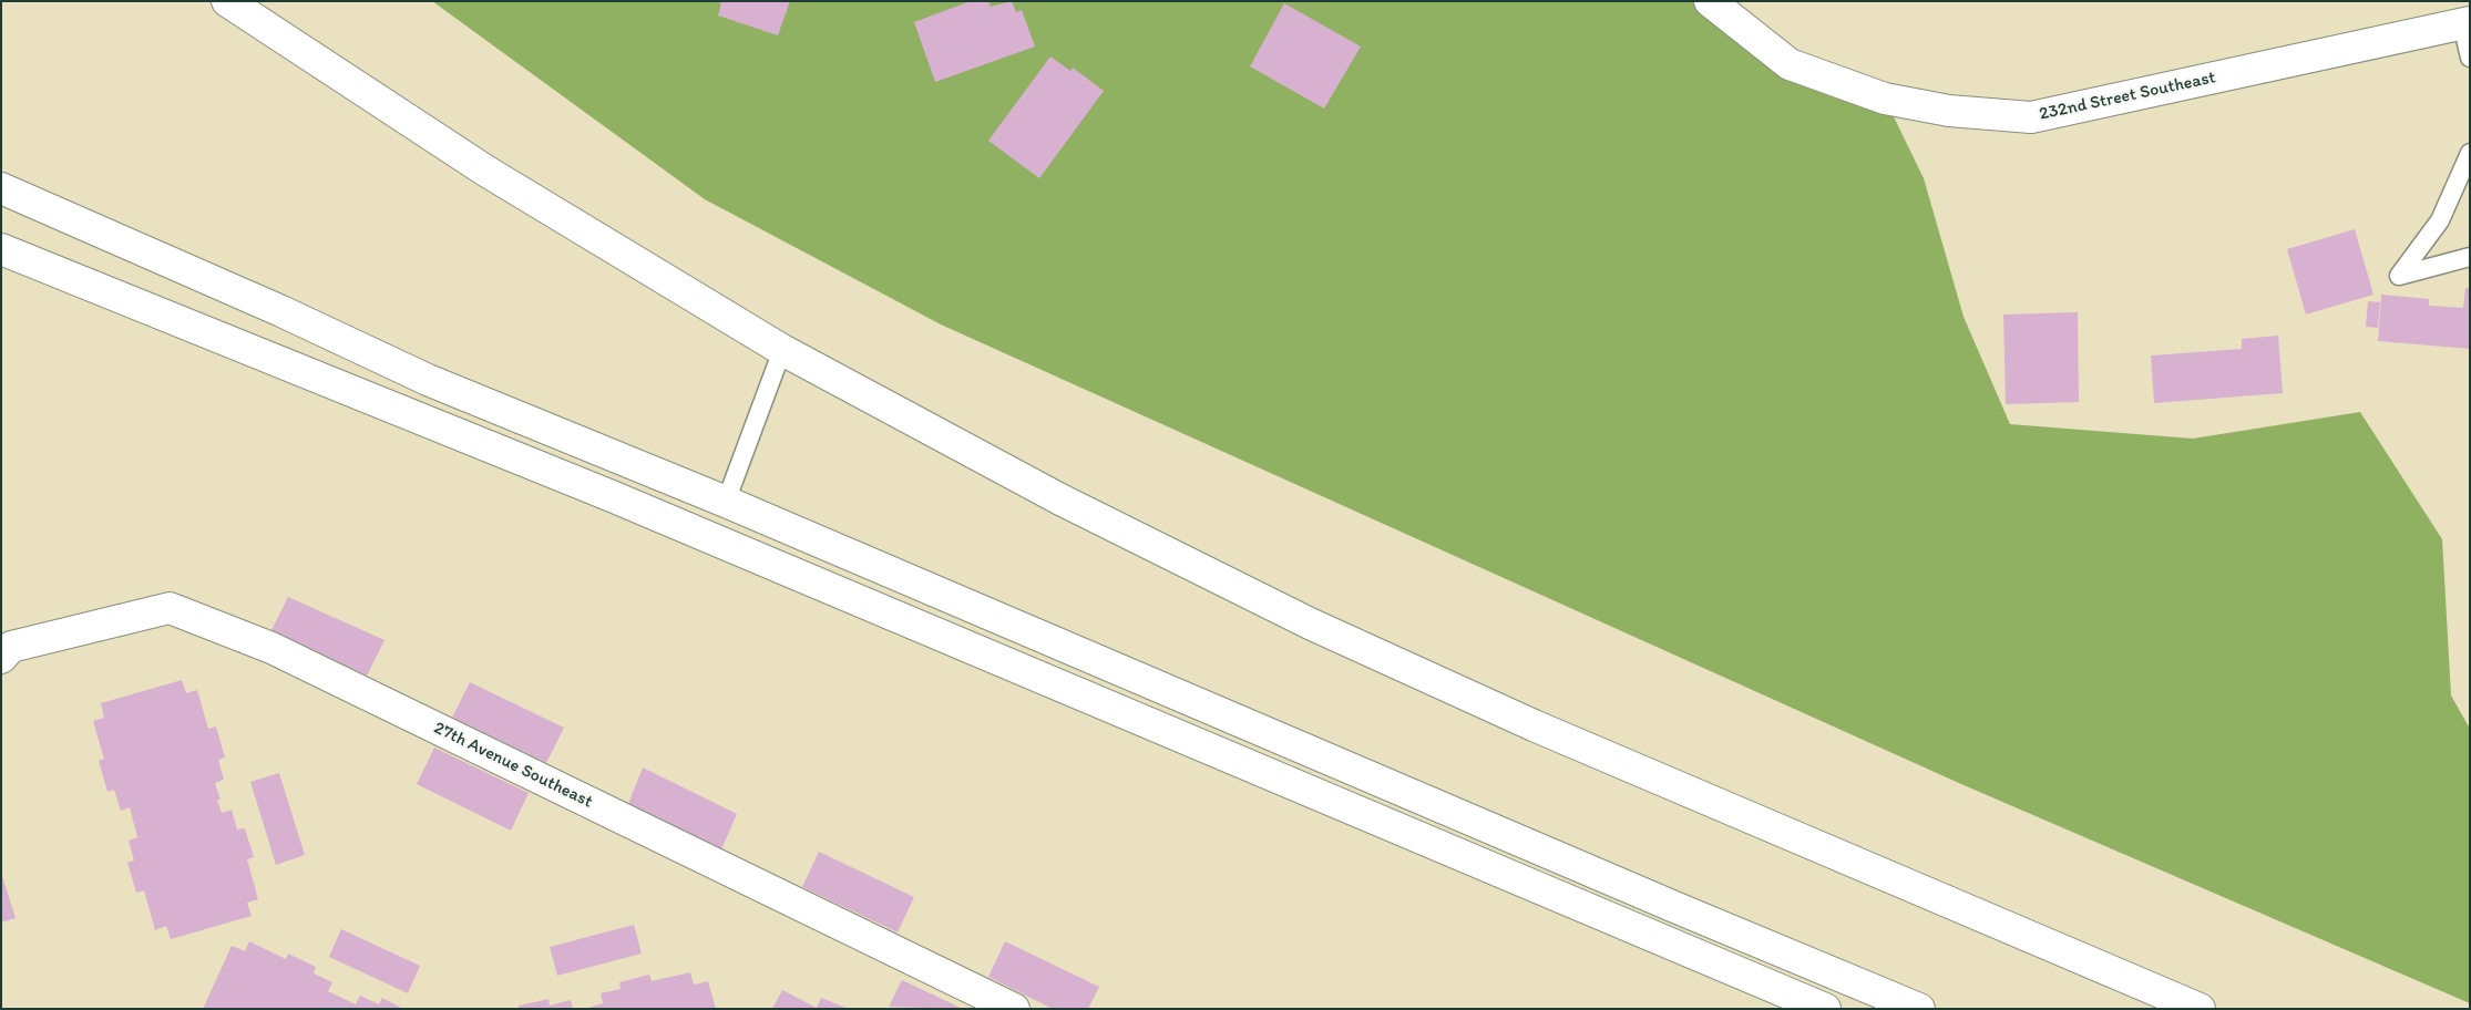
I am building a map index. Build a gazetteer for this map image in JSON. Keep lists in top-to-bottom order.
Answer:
{
  "streets": {
    "main road": ["232nd Street Southeast", "27th Avenue Southeast"]
  }
}
